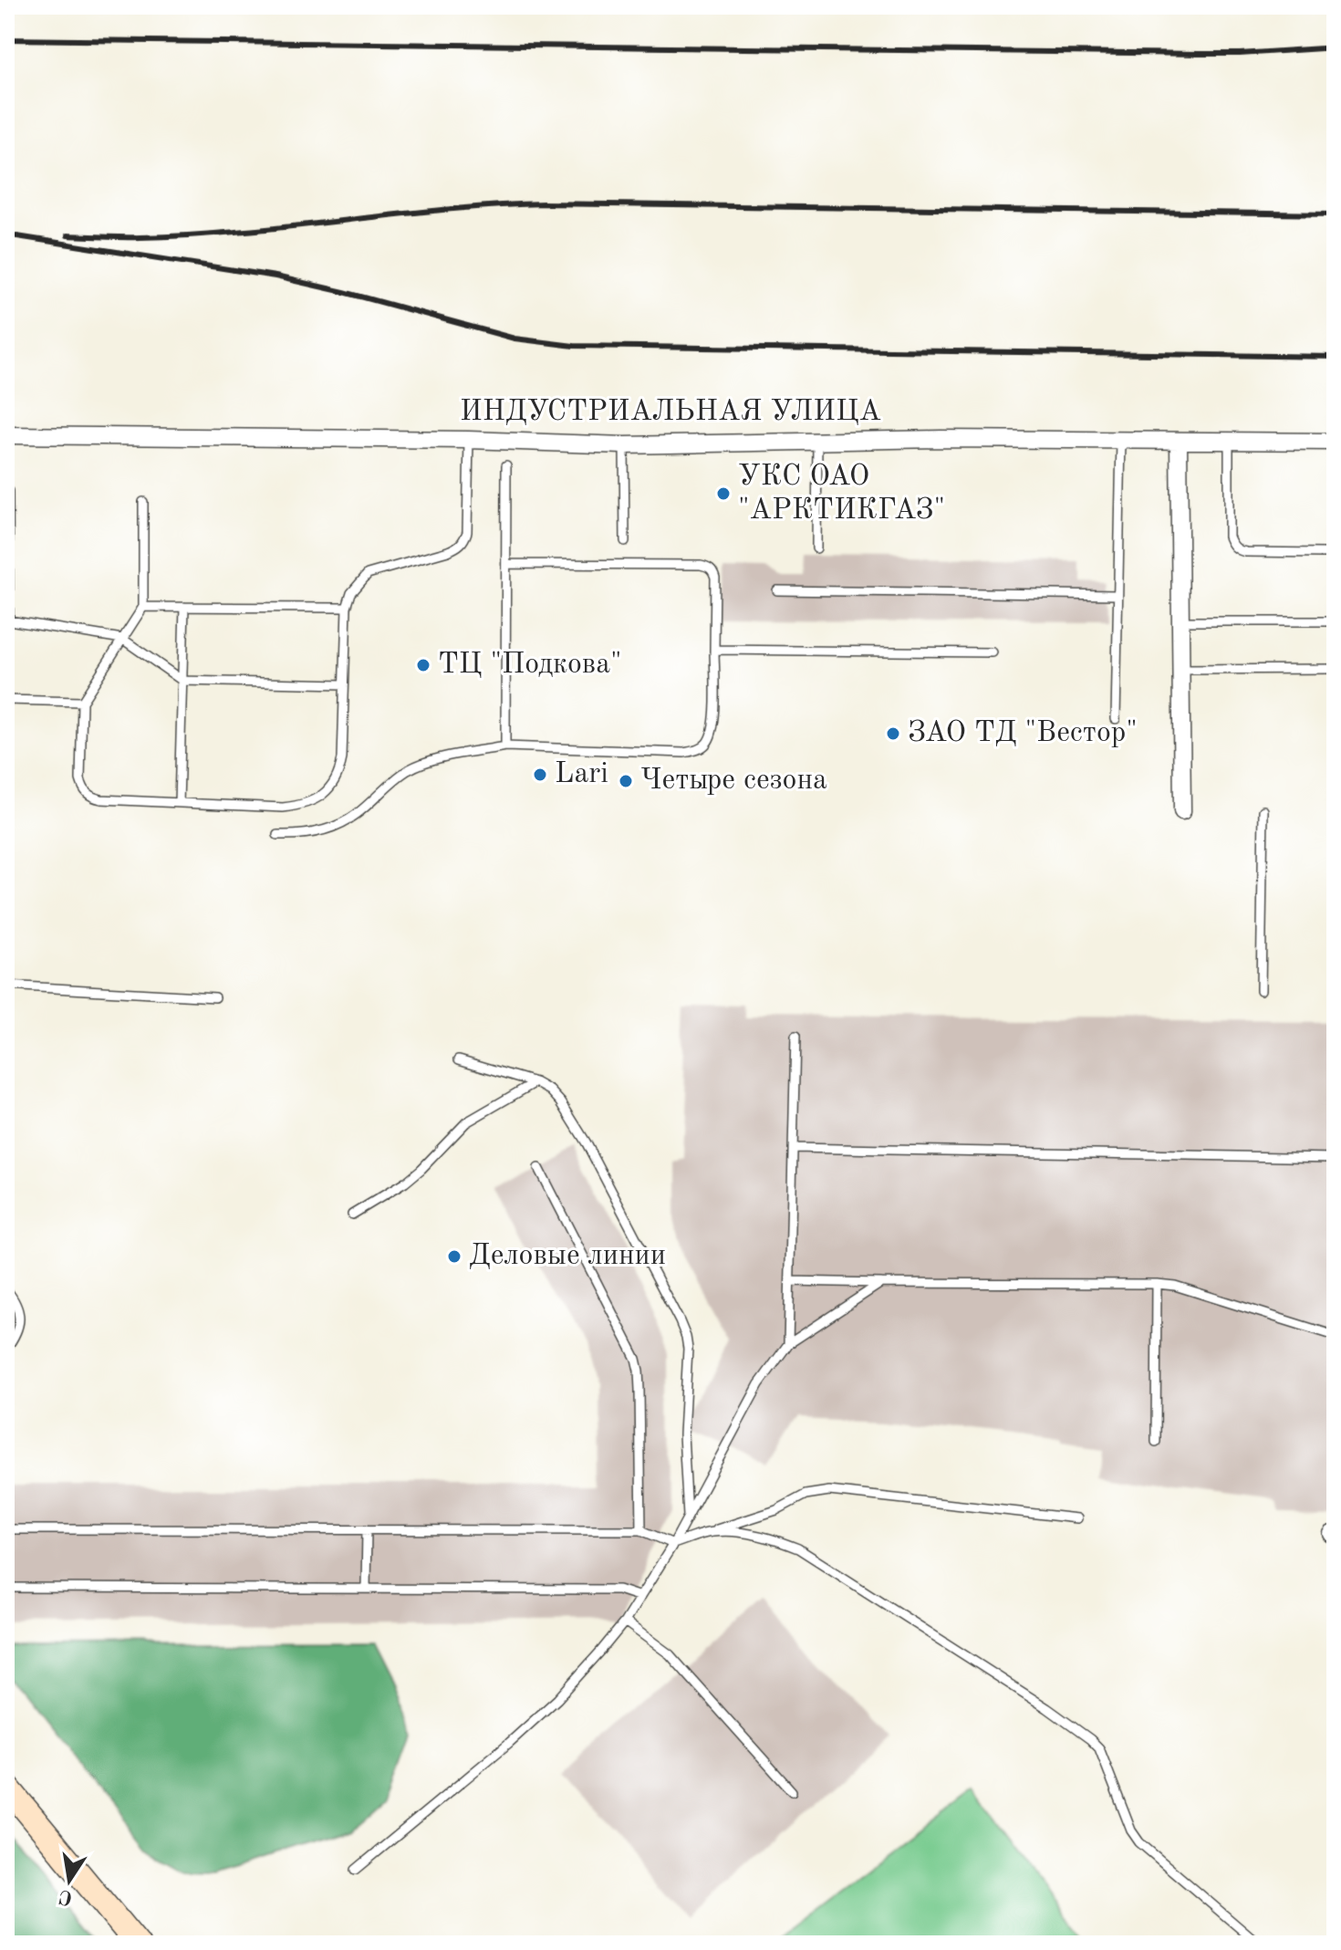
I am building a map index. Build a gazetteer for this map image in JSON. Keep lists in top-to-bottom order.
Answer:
{
  "streets": {
    "street": ["ИНДУСТРИАЛЬНАЯ УЛИЦА"]
  },
  "places": [
    "УКС ОАО \"АРКТИКГАЗ\"",
    "ТЦ \"Подкова\"",
    "ЗАО ТД \"Вестор\"",
    "Lari",
    "Четыре сезона",
    "Деловые линии"
  ],
  "north": "bottom"
}
